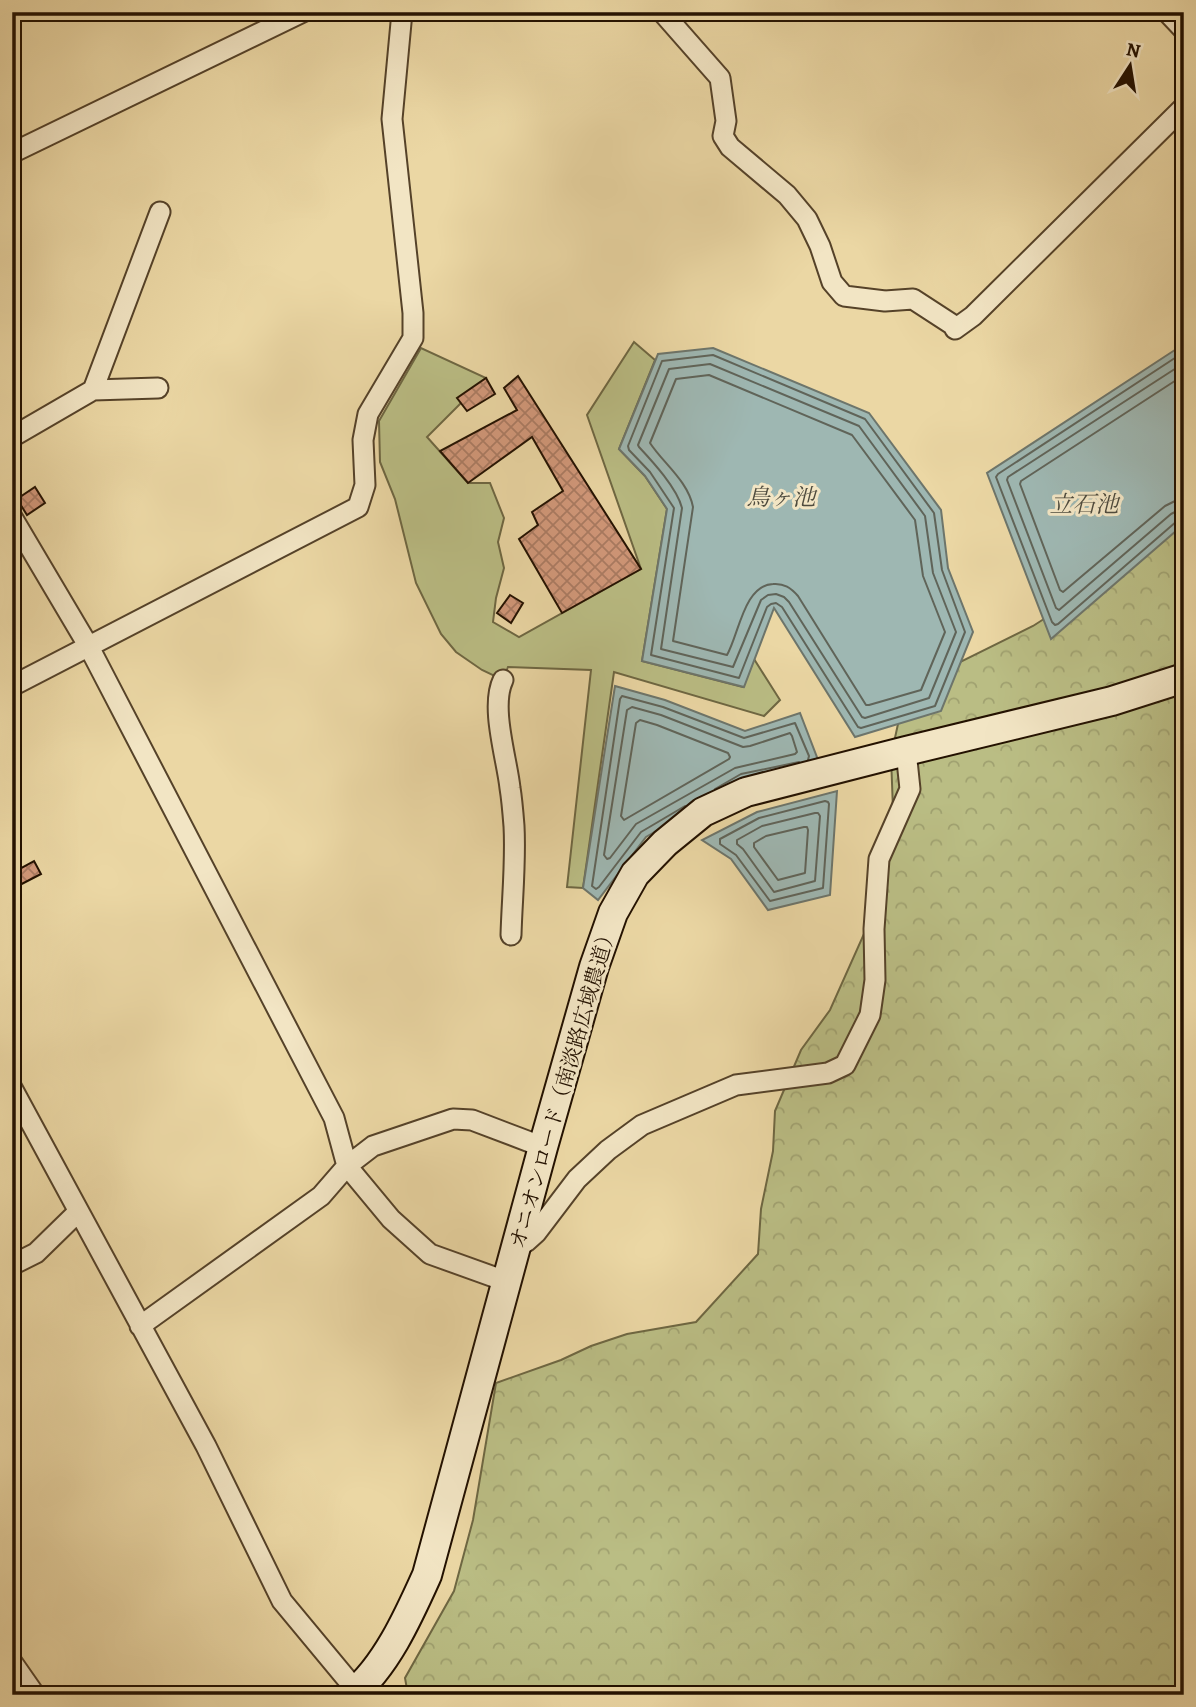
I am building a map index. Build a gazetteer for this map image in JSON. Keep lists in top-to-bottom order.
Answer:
{
  "streets": {
    "street": ["オニオンロード（南淡路広域農道）"]
  },
  "water": ["鳥ヶ池", "立石池"],
  "north": "top"
}
